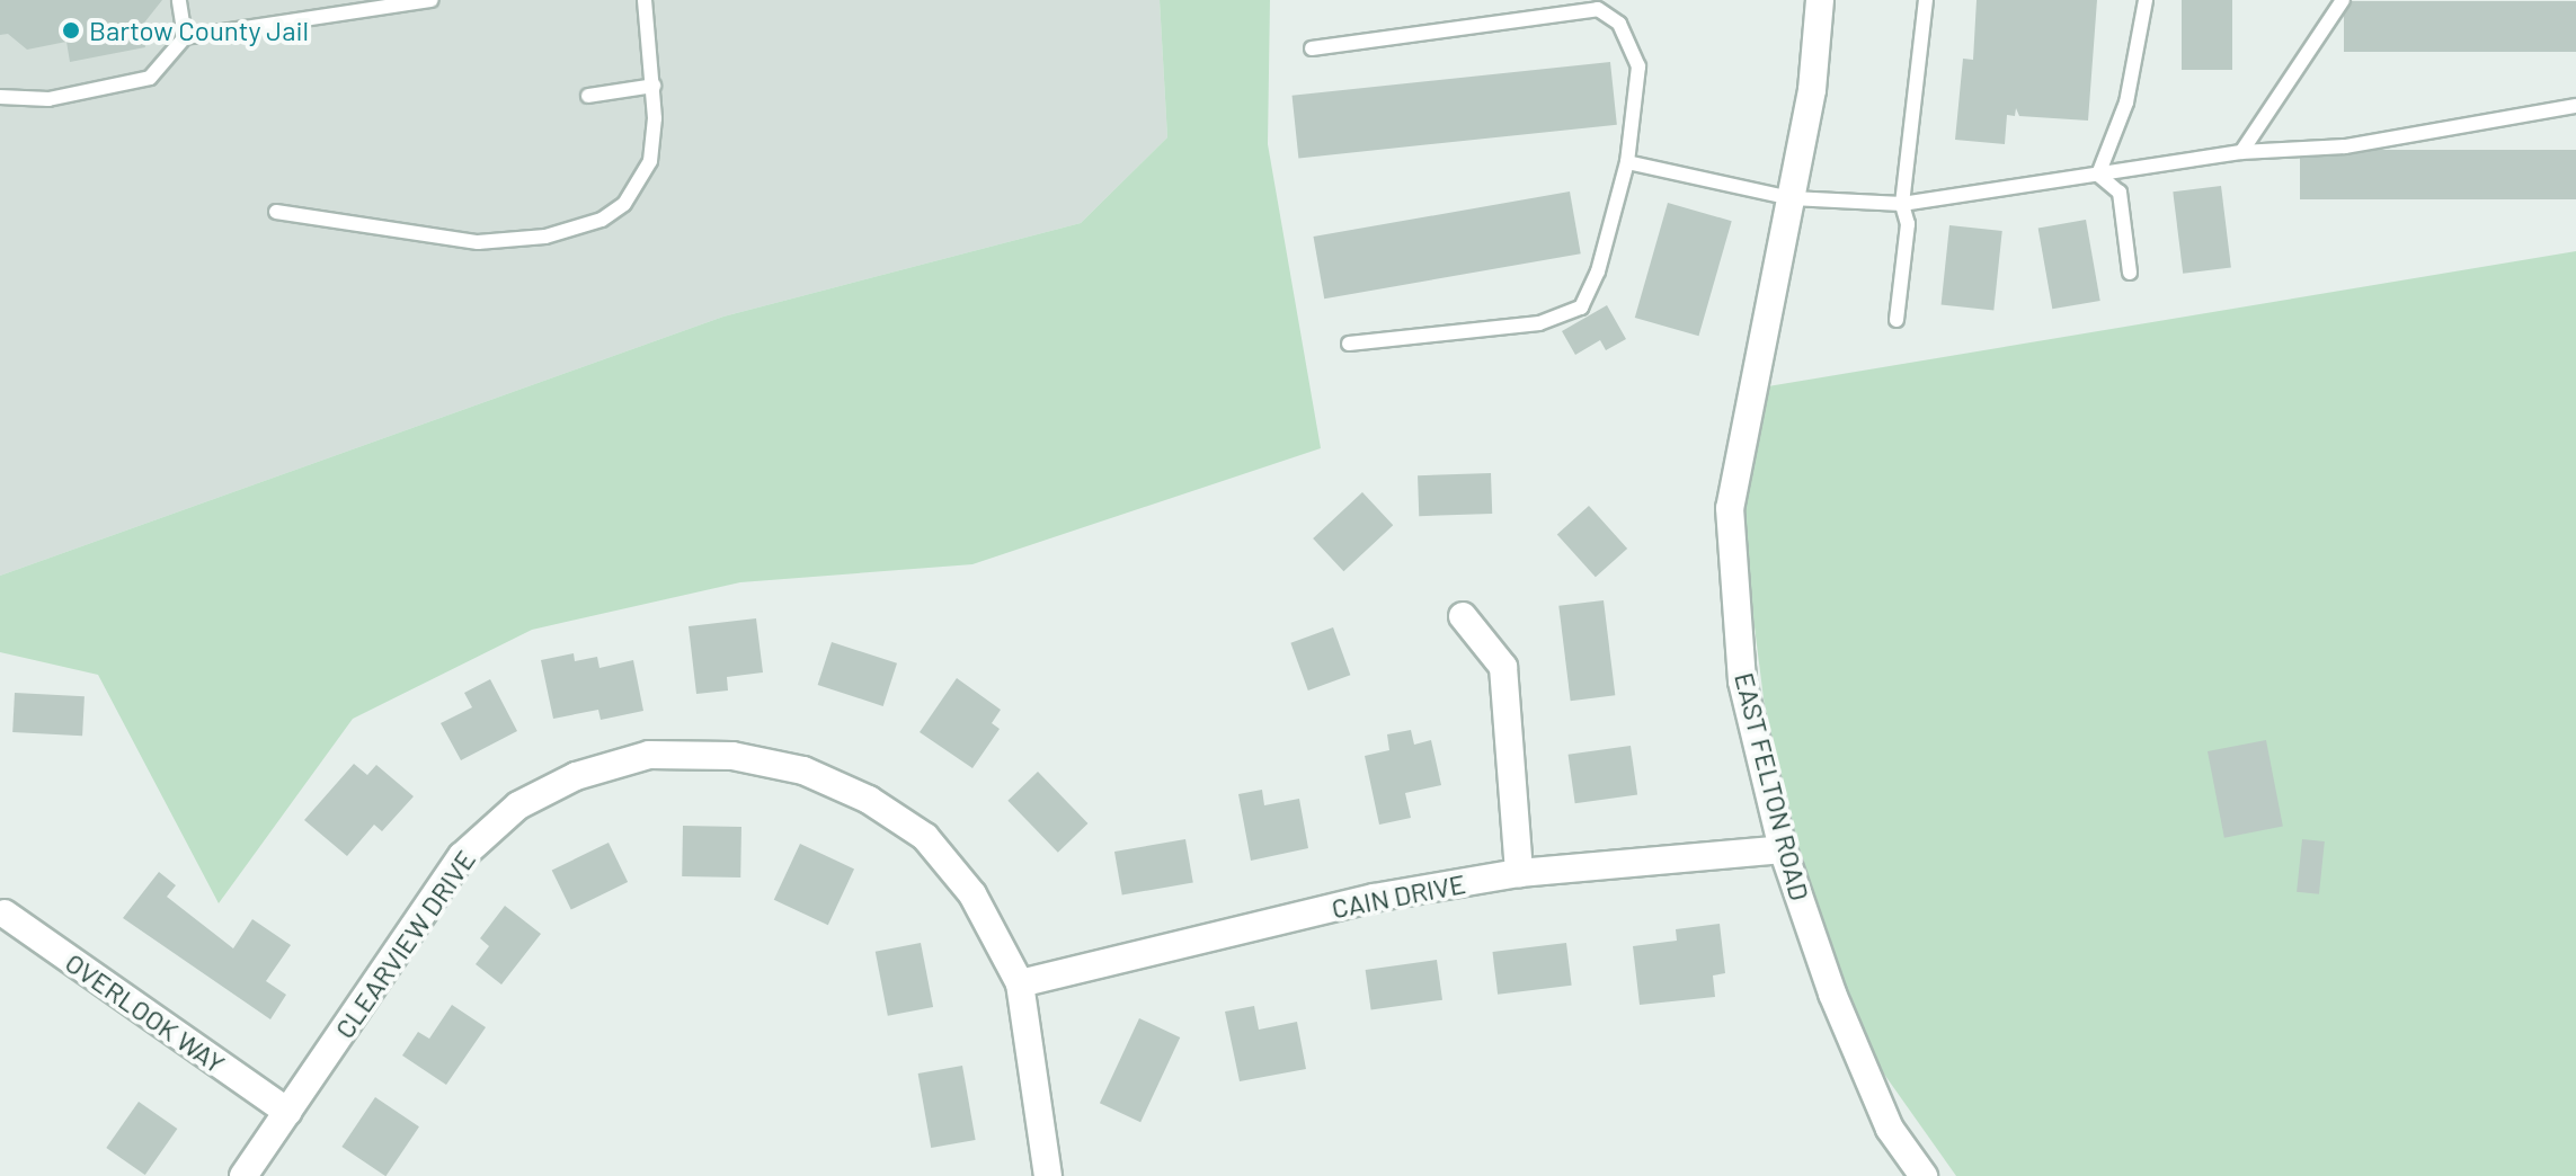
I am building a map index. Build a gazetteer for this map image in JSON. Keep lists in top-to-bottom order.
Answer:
{
  "streets": {
    "street": [
      "EAST FELTON ROAD",
      "CAIN DRIVE",
      "CLEARVIEW DRIVE",
      "OVERLOOK WAY"
    ]
  },
  "crossings": [
    ["EAST FELTON ROAD", "CAIN DRIVE"],
    ["CAIN DRIVE", "CLEARVIEW DRIVE"],
    ["CLEARVIEW DRIVE", "OVERLOOK WAY"]
  ],
  "places": ["Bartow County Jail"]
}
